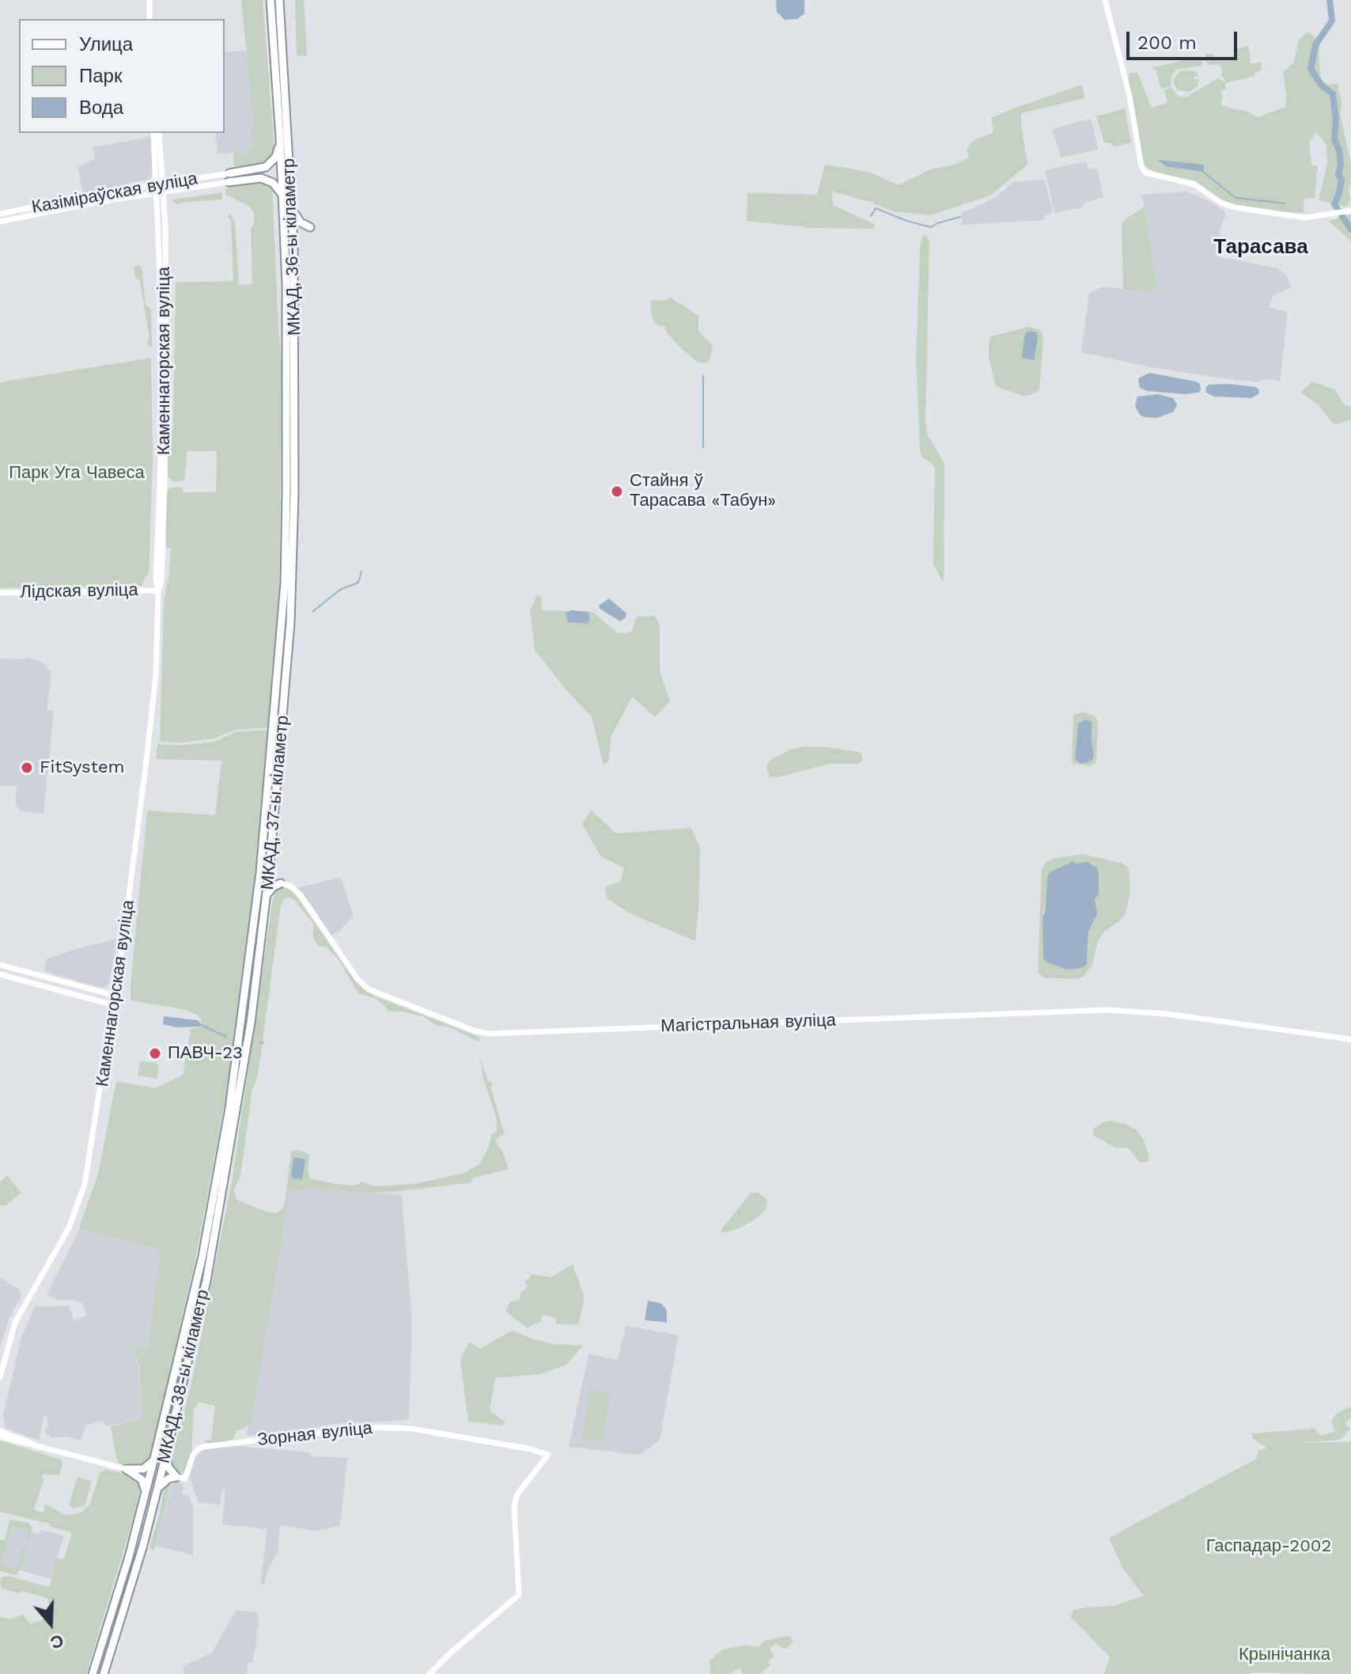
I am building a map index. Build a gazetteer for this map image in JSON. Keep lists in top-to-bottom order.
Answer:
{
  "streets": {
    "highway": ["МКАД, 36-ы кіламетр", "МКАД, 37-ы кіламетр", "МКАД, 38-ы кіламетр"],
    "main road": [
      "Казіміраўская вуліца",
      "Каменнагорская вуліца",
      "Лідская вуліца",
      "Магістральная вуліца",
      "Зорная вуліца"
    ]
  },
  "crossings": [
    ["Казіміраўская вуліца", "Каменнагорская вуліца"],
    ["МКАД, 36-ы кіламетр", "МКАД, 37-ы кіламетр"],
    ["Каменнагорская вуліца", "Лідская вуліца"],
    ["МКАД, 37-ы кіламетр", "МКАД, 38-ы кіламетр"]
  ],
  "districts": ["Тарасава"],
  "parks": ["Парк Уга Чавеса", "Гаспадар-2002", "Крынічанка"],
  "places": ["Стайня ў Тарасава «Табун»", "FitSystem", "ПАВЧ-23"],
  "legend": ["Улица", "Парк", "Вода"],
  "scale_bar": "200 m",
  "north": "bottom"
}
